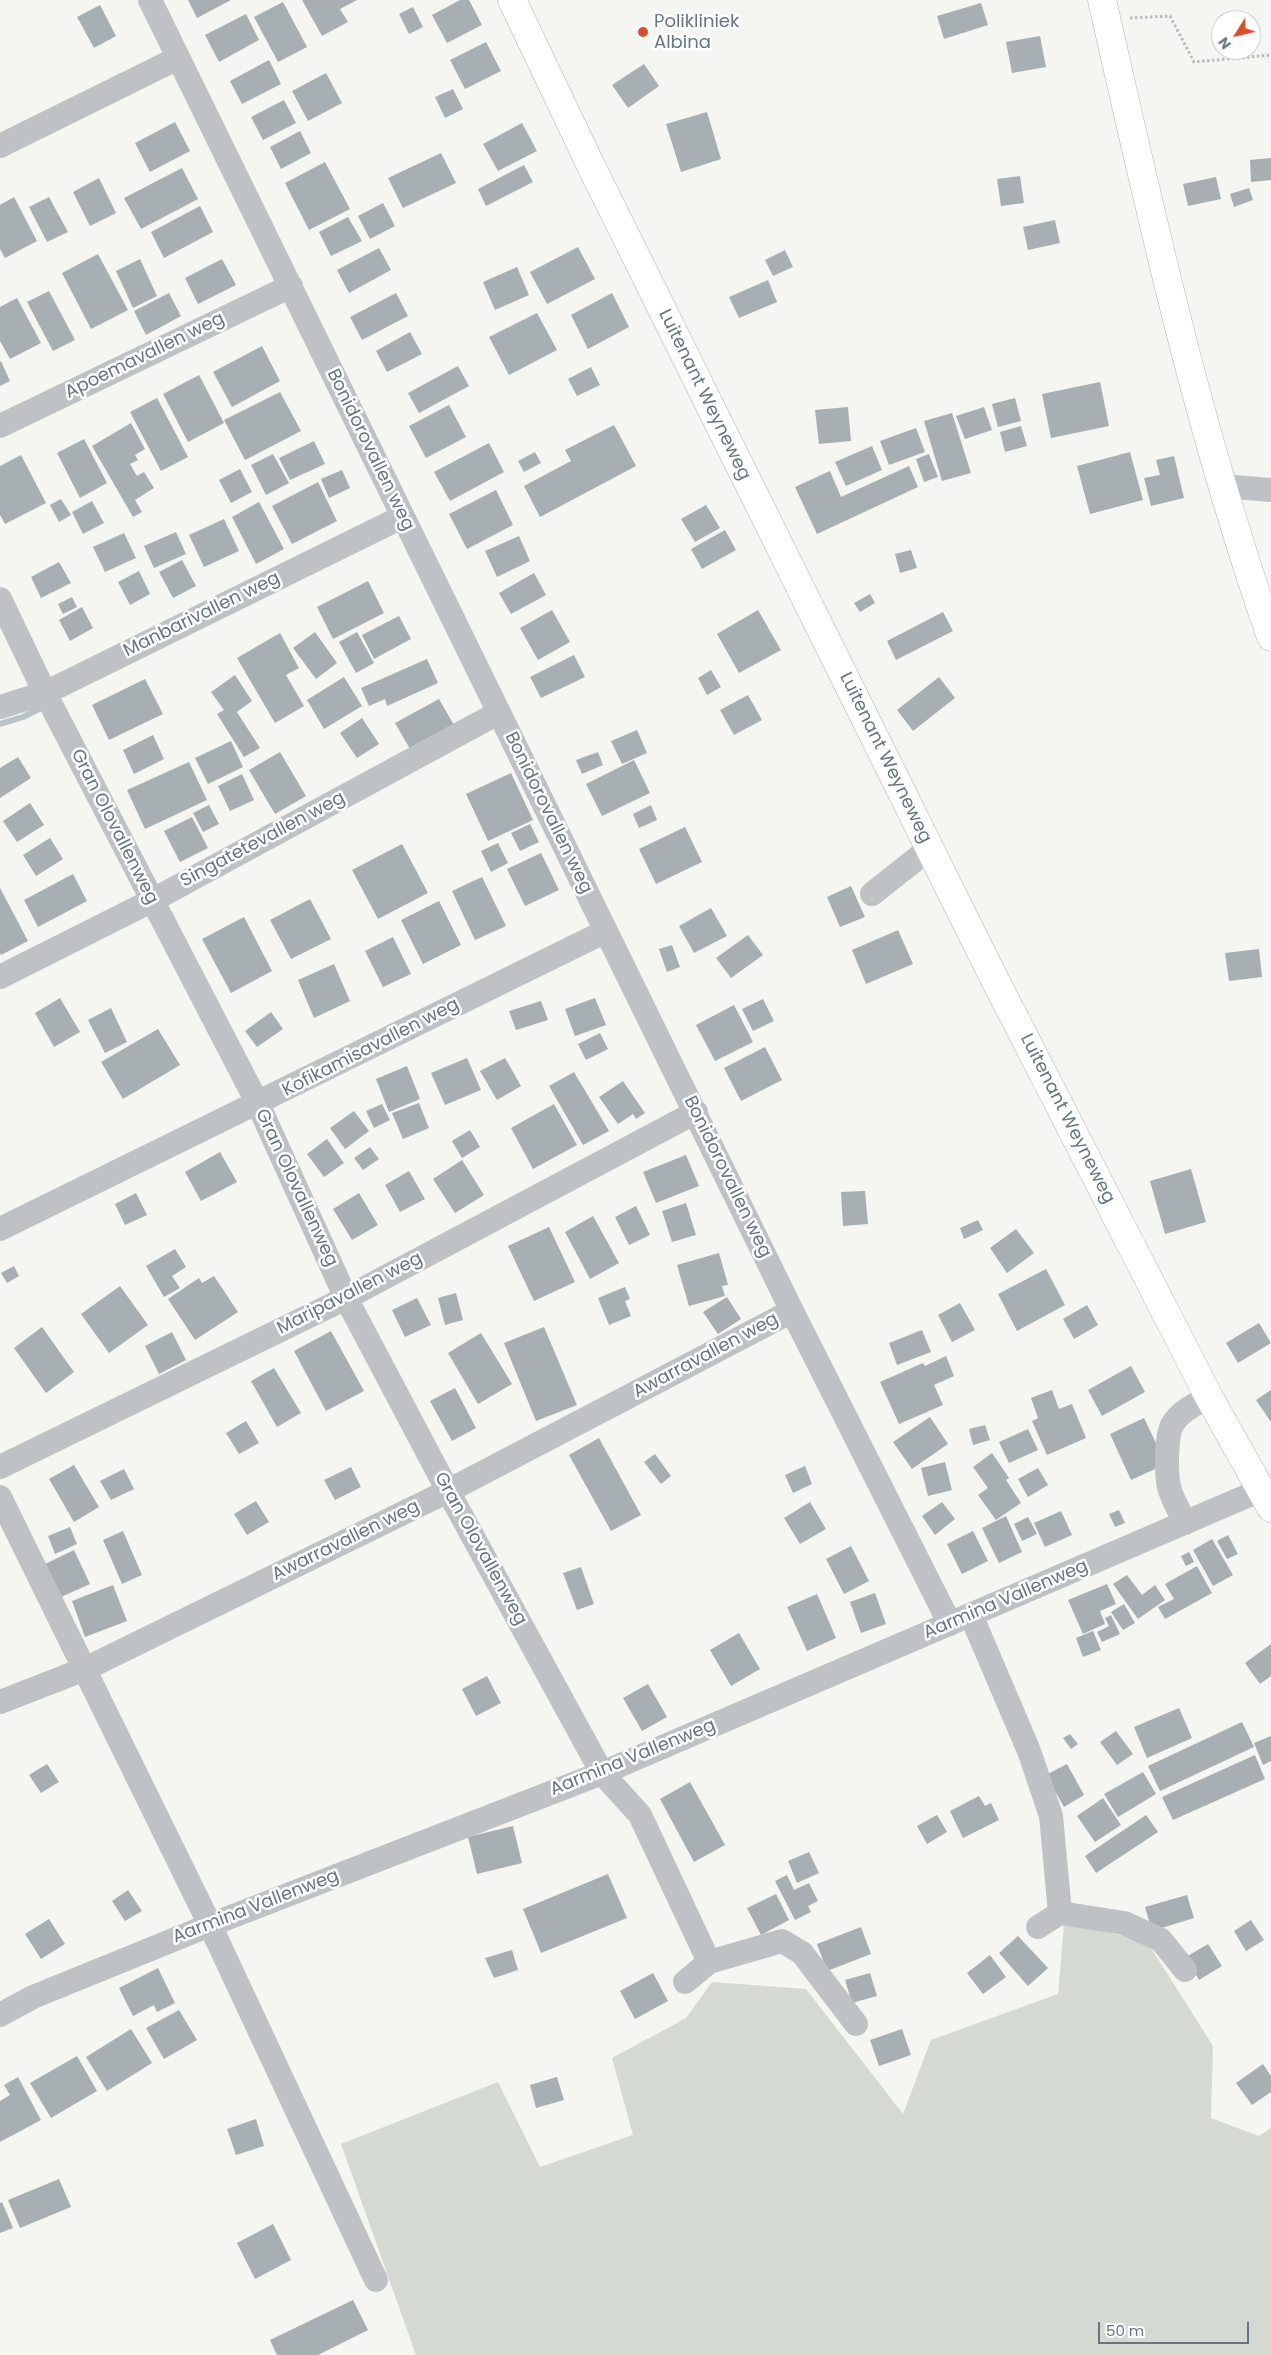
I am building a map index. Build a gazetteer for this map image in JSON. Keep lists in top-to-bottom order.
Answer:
{
  "streets": {
    "main road": ["Luitenant Weyneweg"],
    "street": [
      "Apoemavallen weg",
      "Bonidorovallen weg",
      "Manbarivallen weg",
      "Gran Olovallenweg",
      "Singatetevallen weg",
      "Kofikamisavallen weg",
      "Maripavallen weg",
      "Awarravallen weg",
      "Aarmina Vallenweg"
    ]
  },
  "crossings": [
    ["Apoemavallen weg", "Bonidorovallen weg"],
    ["Luitenant Weyneweg", "Aarmina Vallenweg"],
    ["Bonidorovallen weg", "Manbarivallen weg"],
    ["Bonidorovallen weg", "Singatetevallen weg"],
    ["Bonidorovallen weg", "Kofikamisavallen weg"],
    ["Bonidorovallen weg", "Maripavallen weg"],
    ["Bonidorovallen weg", "Awarravallen weg"],
    ["Bonidorovallen weg", "Aarmina Vallenweg"],
    ["Manbarivallen weg", "Gran Olovallenweg"],
    ["Gran Olovallenweg", "Singatetevallen weg"],
    ["Gran Olovallenweg", "Kofikamisavallen weg"],
    ["Gran Olovallenweg", "Maripavallen weg"],
    ["Gran Olovallenweg", "Awarravallen weg"],
    ["Gran Olovallenweg", "Aarmina Vallenweg"]
  ],
  "places": ["Polikliniek Albina"],
  "scale_bar": "50 m",
  "north": "bottom left"
}
